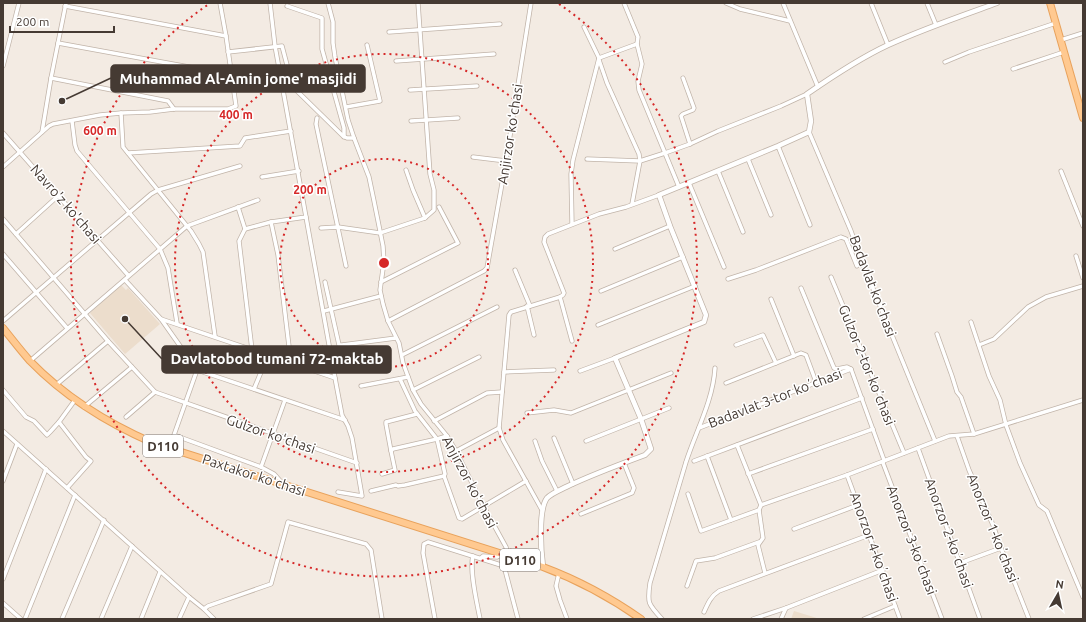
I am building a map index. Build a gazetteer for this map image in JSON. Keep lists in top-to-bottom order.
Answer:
{
  "streets": {
    "main road": ["D110", "Paxtakor koʻchasi"],
    "street": [
      "Anjirzor koʻchasi",
      "Navro'z ko'chasi",
      "Badavlat koʻchasi",
      "Gulzor 2-tor koʼchasi",
      "Badavlat 3-tor koʼchasi",
      "Gulzor koʻchasi",
      "Аnorzor 1-koʼchasi",
      "Аnorzor 2-koʼchasi",
      "Аnorzor 3-koʼchasi",
      "Аnorzor 4-koʼchasi"
    ]
  },
  "crossings": [
    ["Anjirzor koʻchasi", "D110"],
    ["Anjirzor koʻchasi", "Paxtakor koʻchasi"],
    ["Badavlat 3-tor koʼchasi", "Аnorzor 3-koʼchasi"],
    ["D110", "Paxtakor koʻchasi"]
  ],
  "places": ["Muhammad Al-Amin jome' masjidi", "Davlatobod tumani 72-maktab"],
  "scale_bar": "200 m",
  "north": "top",
  "rings": ["400 m", "600 m", "200 m"]
}
